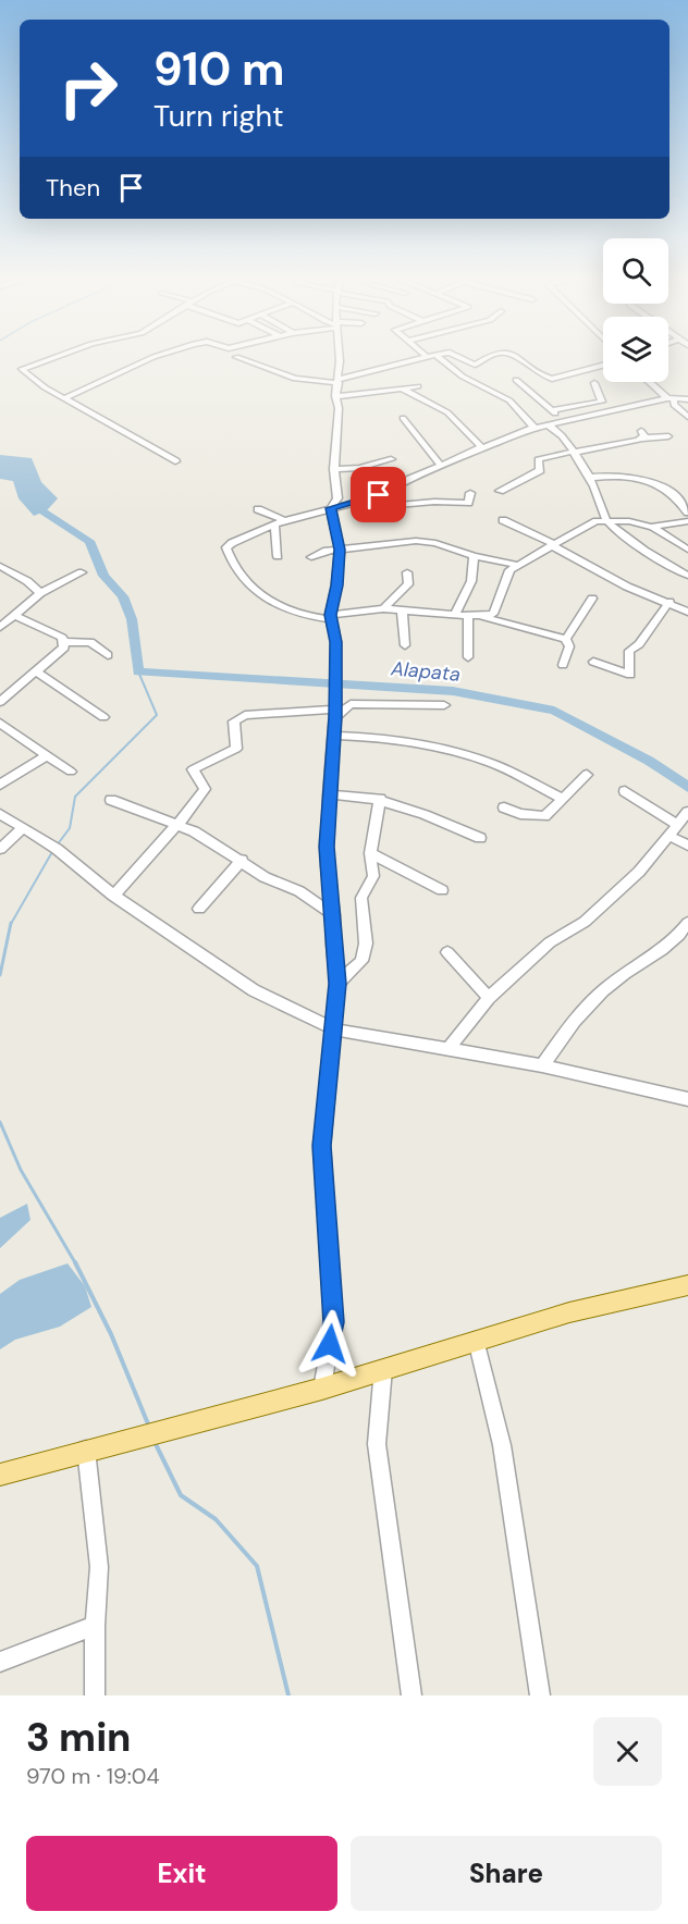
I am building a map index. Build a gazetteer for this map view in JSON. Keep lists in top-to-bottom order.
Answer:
{
  "water": ["Alapata"],
  "page": {
    "turn": ["910 m", "Turn right"],
    "then": "Then",
    "heading": ["3 min", "970 m · 19:04"],
    "buttons": ["Exit", "Share"]
  }
}
